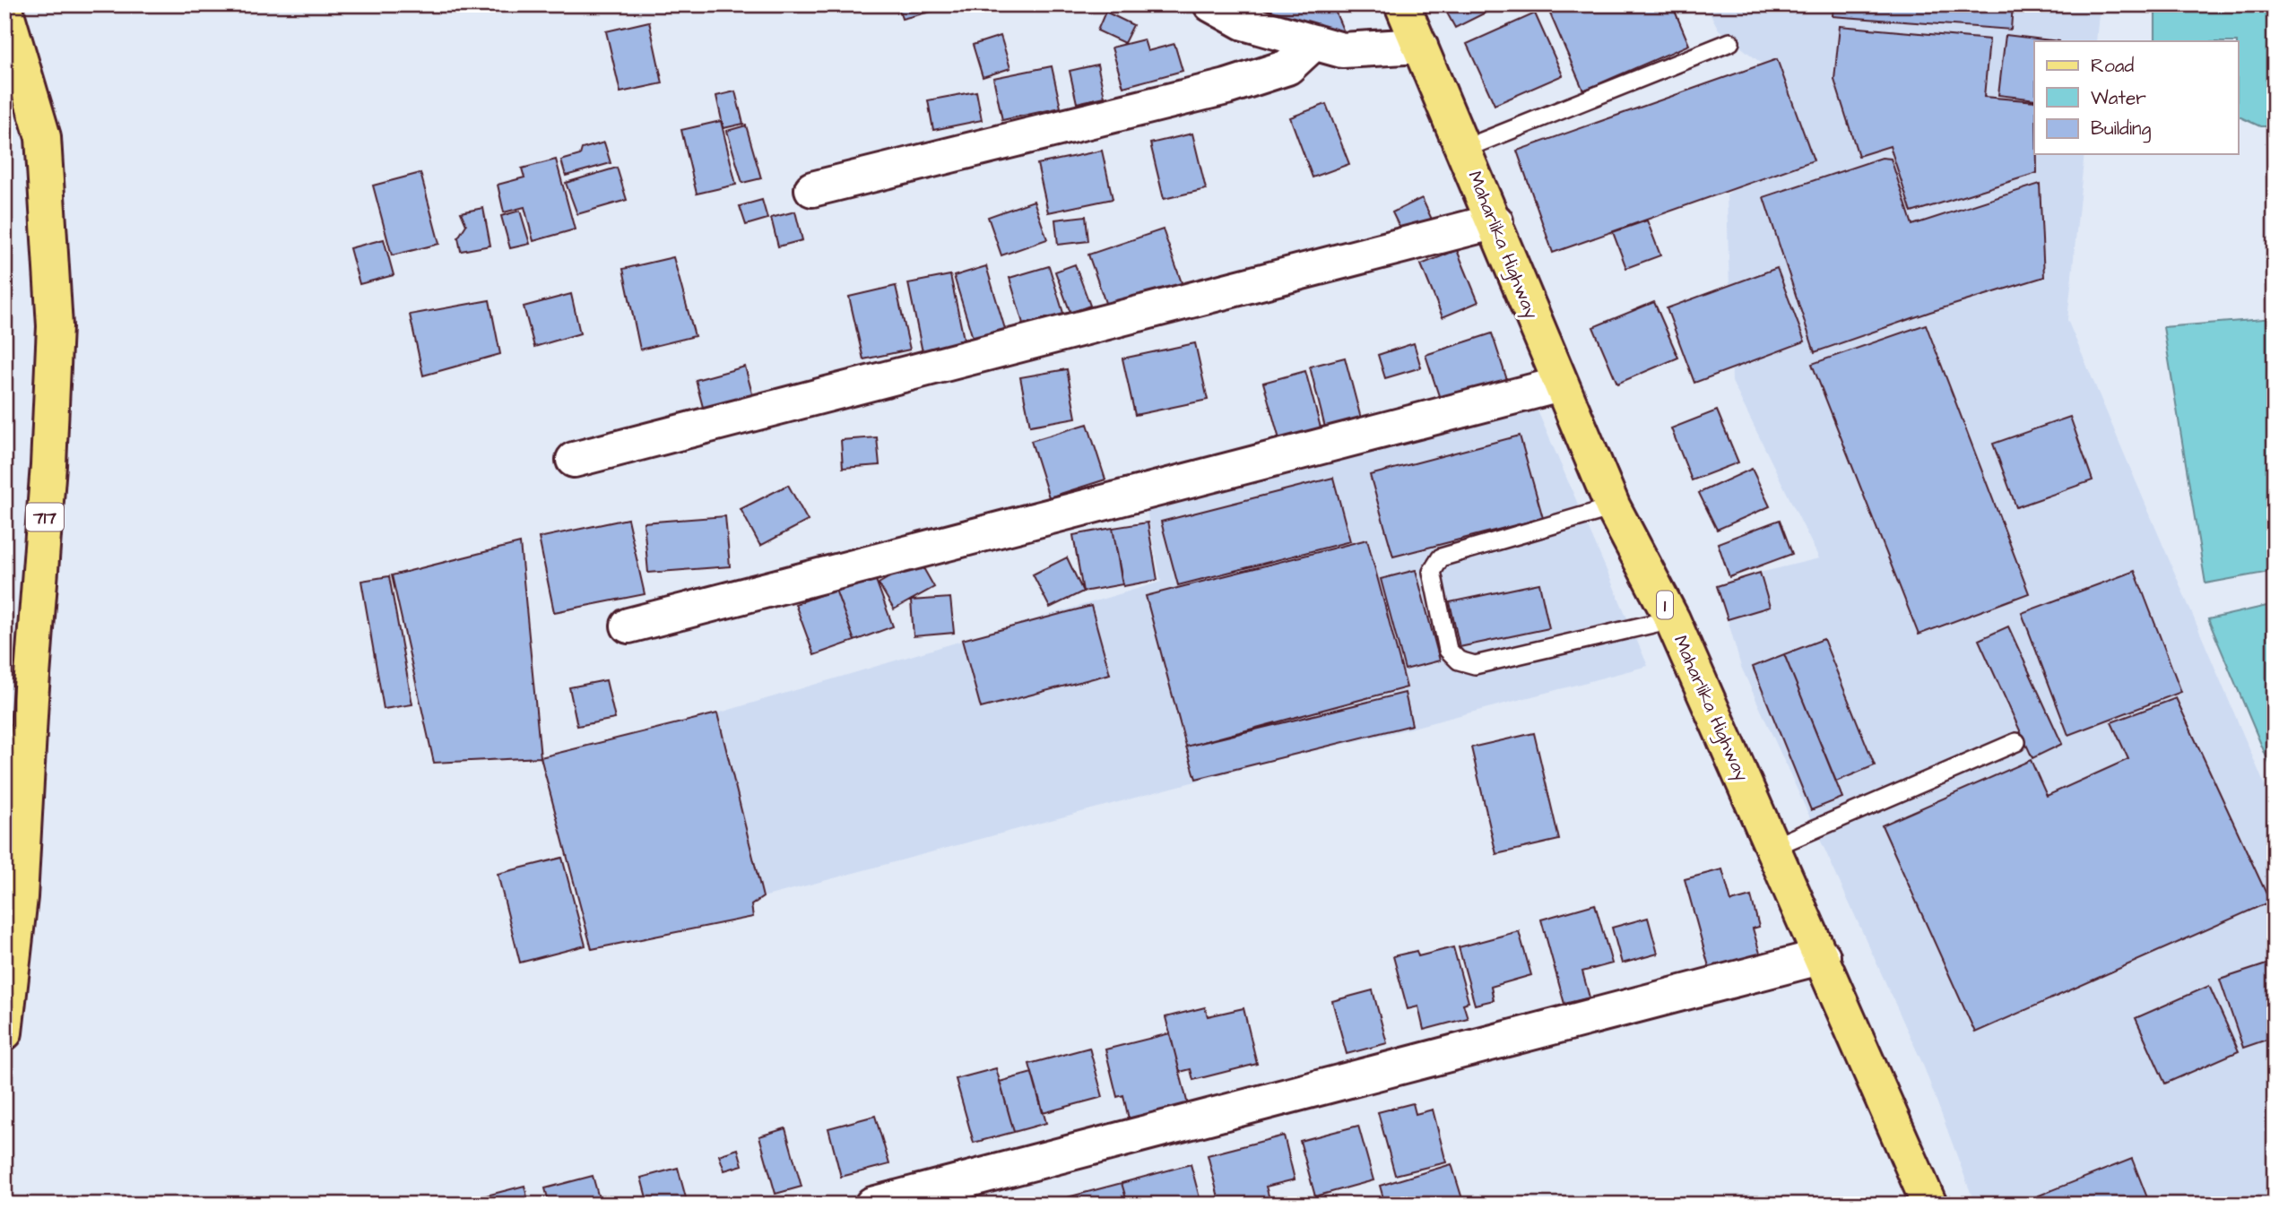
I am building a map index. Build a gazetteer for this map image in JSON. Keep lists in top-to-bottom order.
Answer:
{
  "streets": {
    "main road": ["Maharlika Highway", "717", "1"]
  },
  "legend": ["Road", "Water", "Building"]
}
